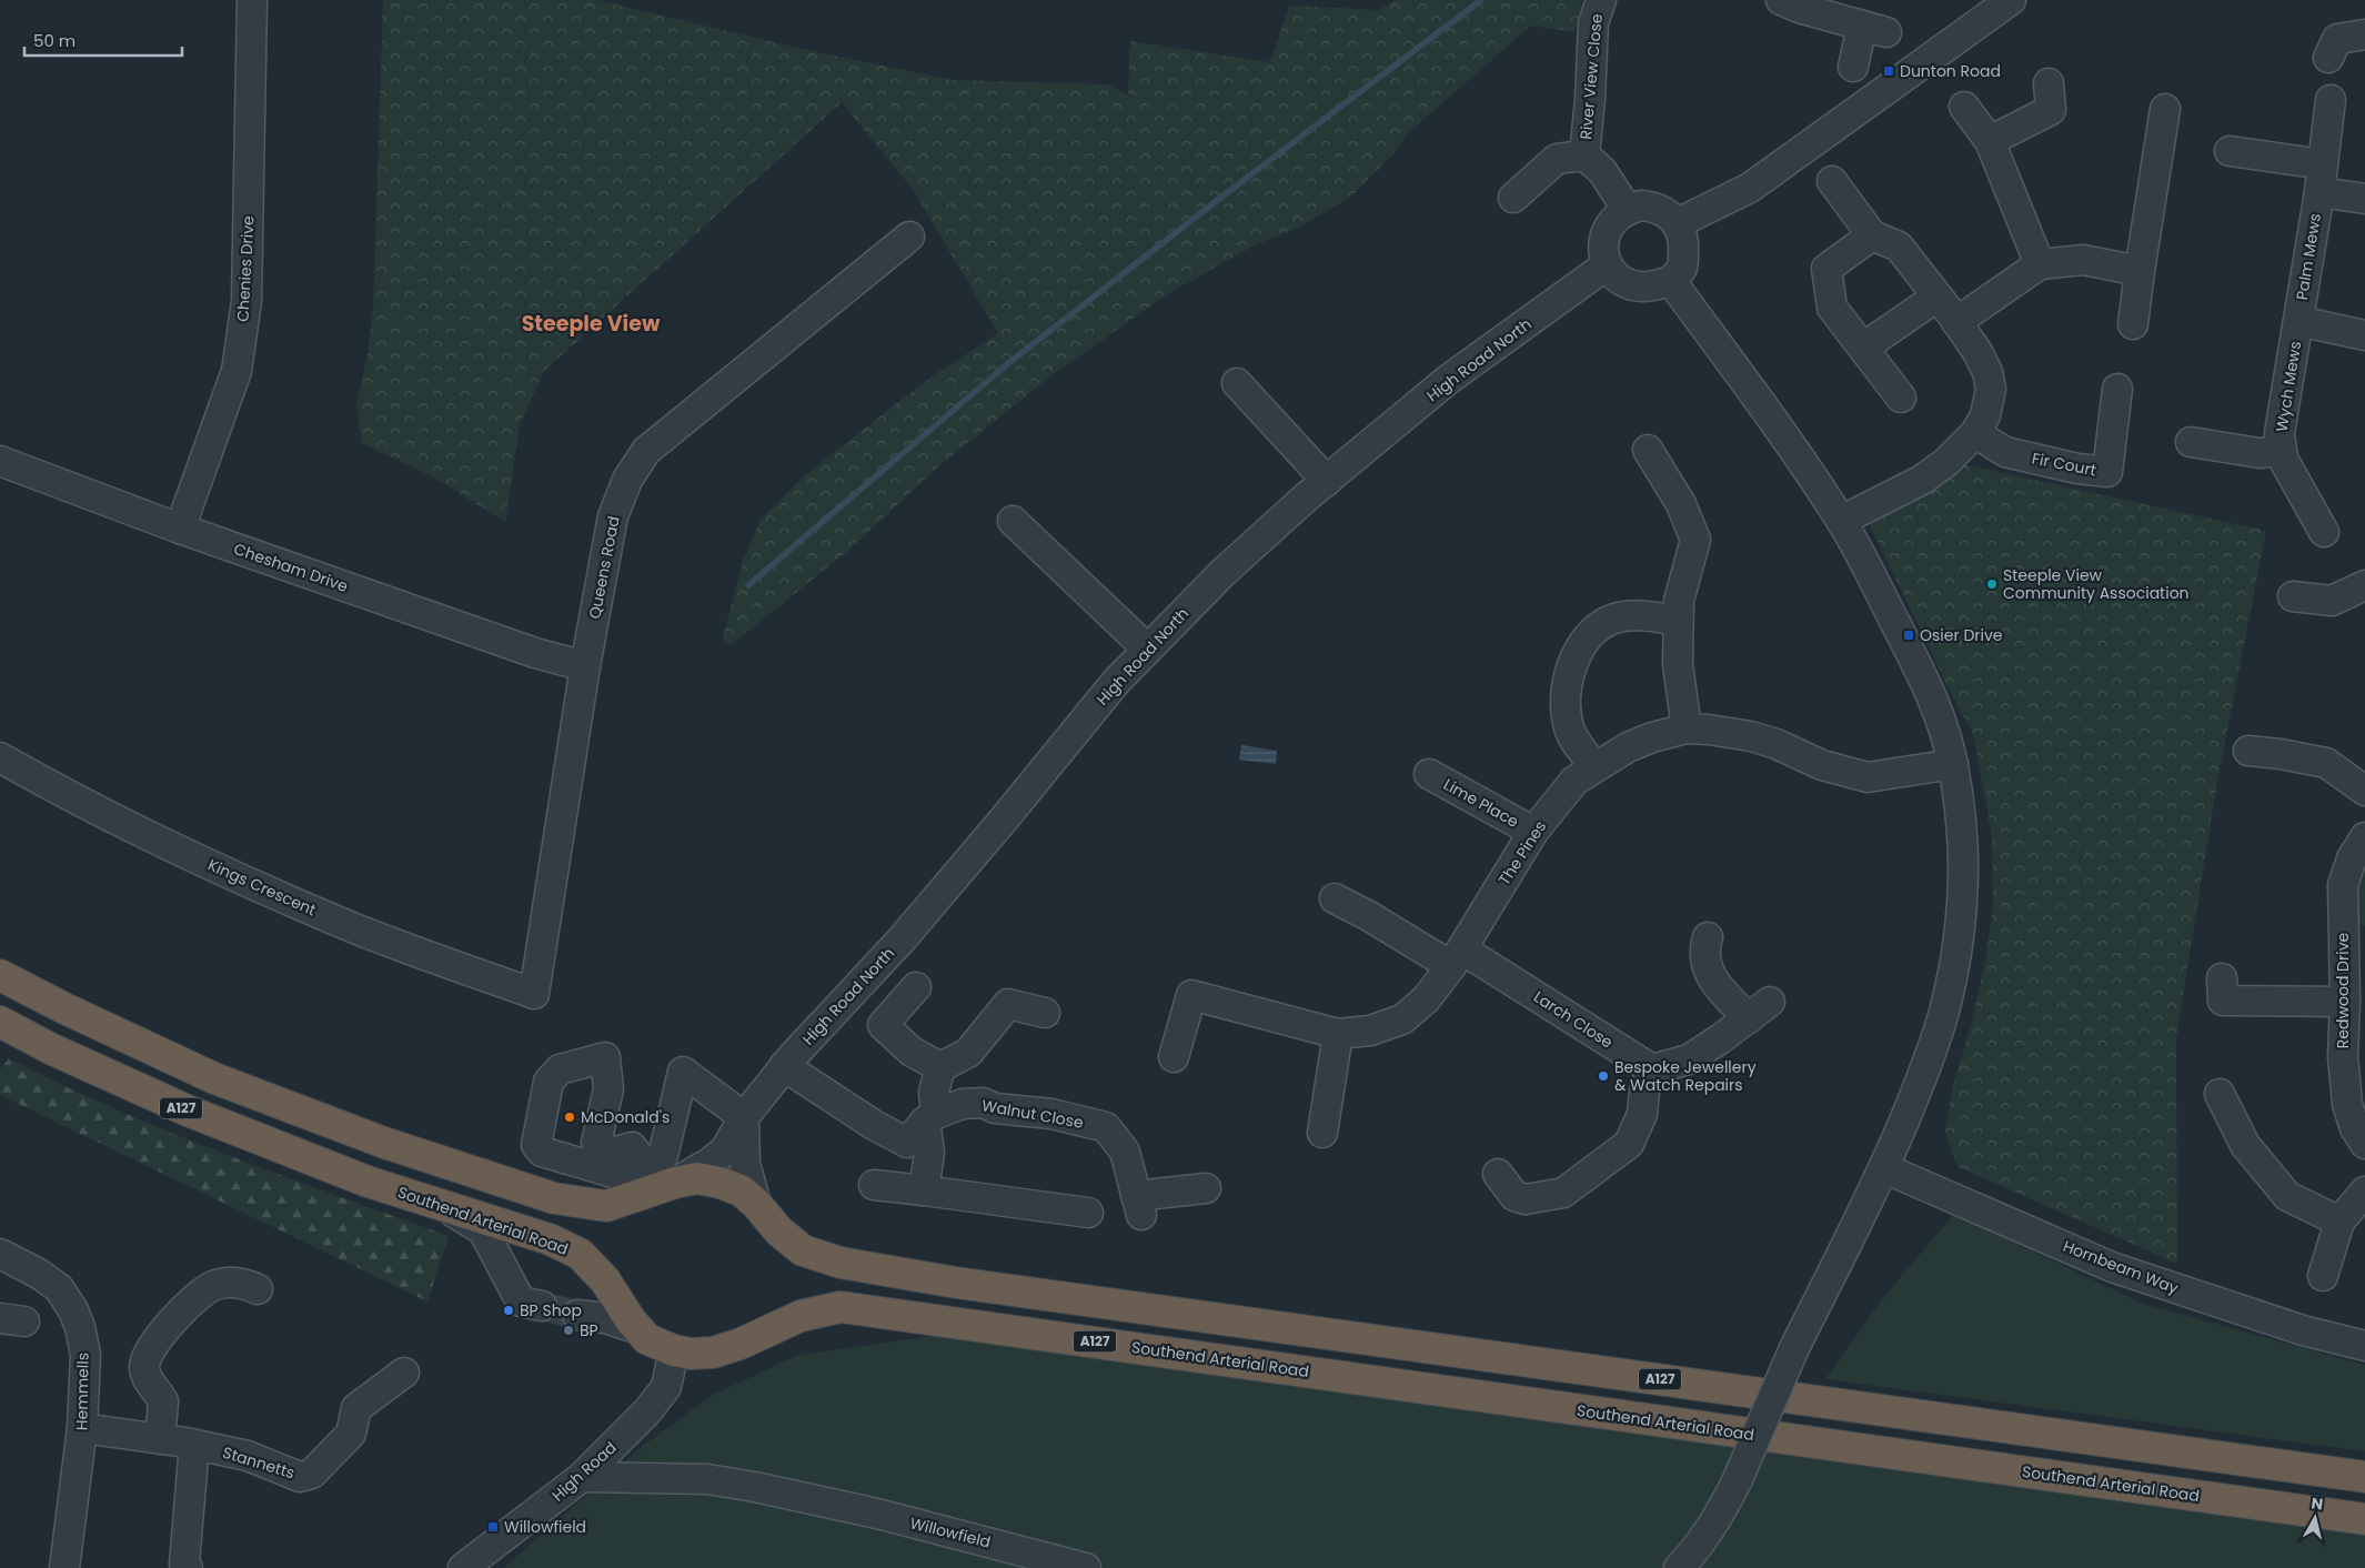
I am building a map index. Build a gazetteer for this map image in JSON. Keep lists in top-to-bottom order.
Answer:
{
  "streets": {
    "highway": ["A127", "Southend Arterial Road"],
    "street": [
      "River View Close",
      "Palm Mews",
      "Chenies Drive",
      "High Road North",
      "Wych Mews",
      "Fir Court",
      "Chesham Drive",
      "Queens Road",
      "Lime Place",
      "The Pines",
      "Kings Crescent",
      "Redwood Drive",
      "Larch Close",
      "Walnut Close",
      "Hornbeam Way",
      "Hemmells",
      "Stannetts",
      "High Road",
      "Willowfield"
    ]
  },
  "crossings": [
    ["River View Close", "High Road North"],
    ["Palm Mews", "Wych Mews"],
    ["Chenies Drive", "Chesham Drive"],
    ["High Road North", "A127"],
    ["High Road North", "Walnut Close"],
    ["Chesham Drive", "Queens Road"],
    ["Queens Road", "Kings Crescent"],
    ["Lime Place", "The Pines"],
    ["The Pines", "Larch Close"],
    ["Southend Arterial Road", "High Road"],
    ["Hemmells", "Stannetts"],
    ["High Road", "Willowfield"]
  ],
  "districts": ["Steeple View"],
  "places": {
    "transit": ["Dunton Road", "Osier Drive", "Willowfield"],
    "other": [
      "Steeple View Community Association",
      "Bespoke Jewellery & Watch Repairs",
      "McDonald's",
      "BP Shop",
      "BP"
    ]
  },
  "scale_bar": "50 m",
  "north": "top"
}
